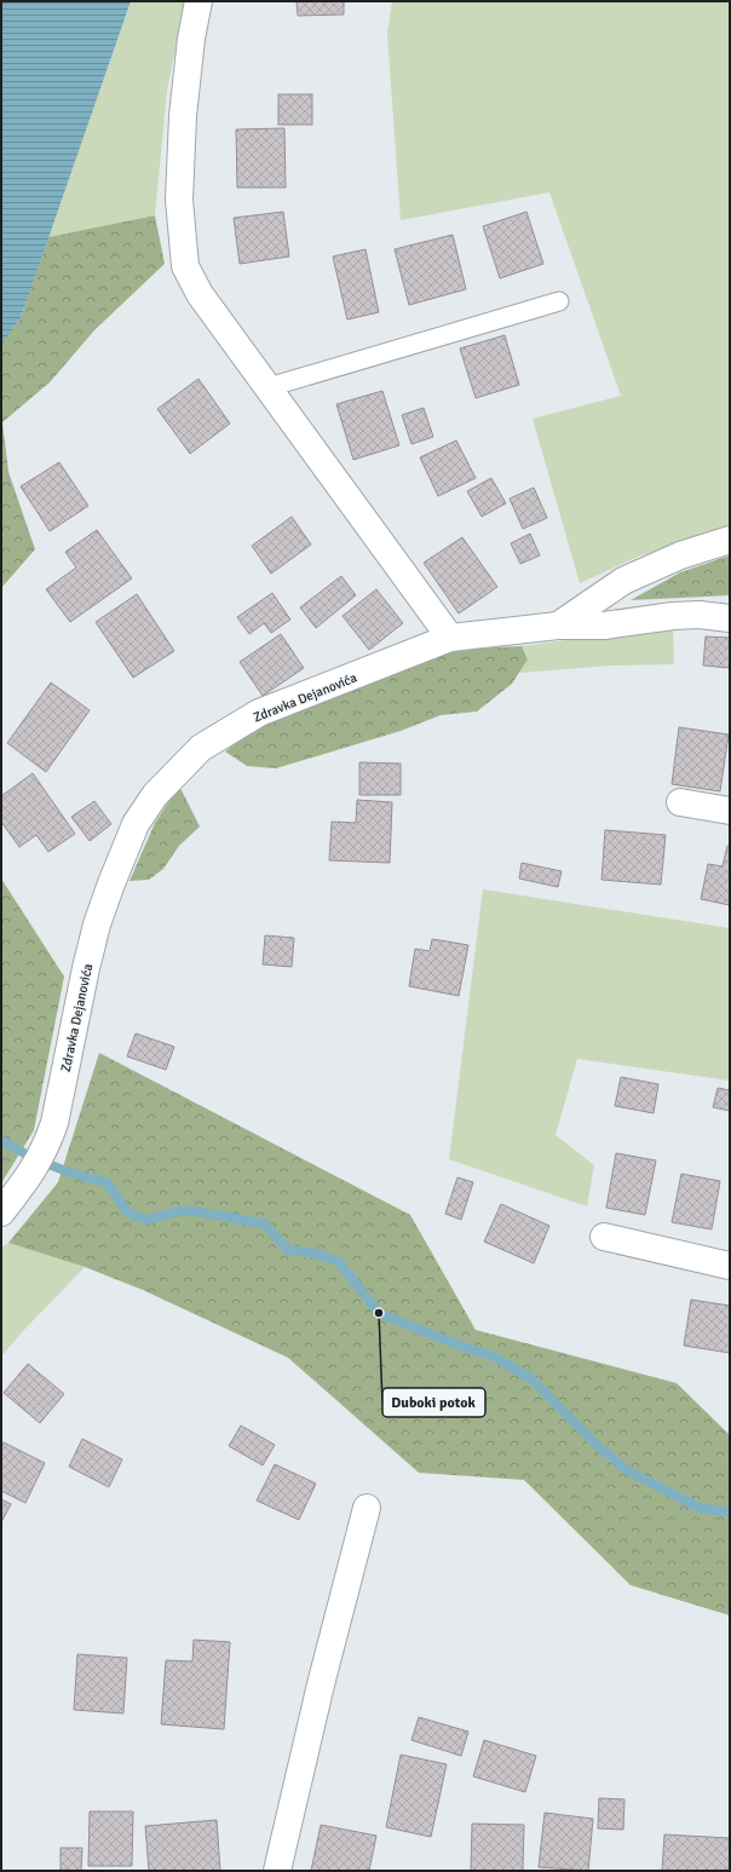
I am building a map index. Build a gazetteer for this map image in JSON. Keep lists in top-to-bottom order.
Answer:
{
  "streets": {
    "street": ["Zdravka Dejanovića"]
  },
  "places": ["Duboki potok"]
}
